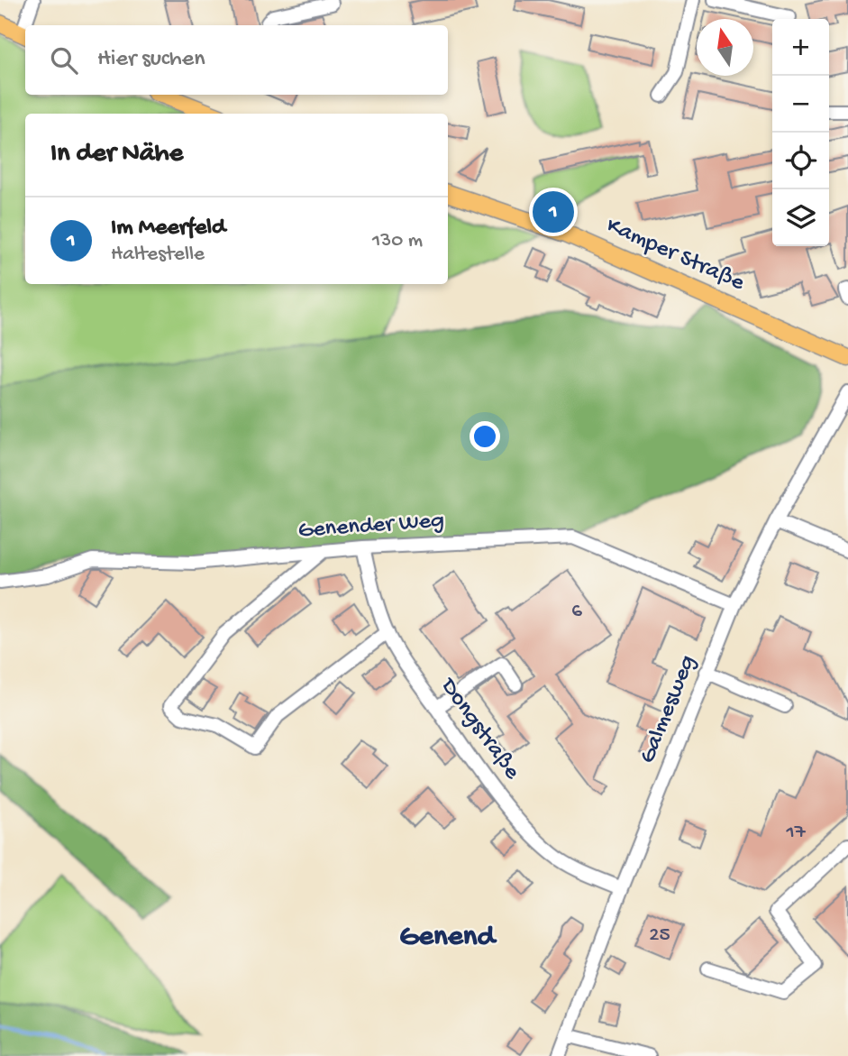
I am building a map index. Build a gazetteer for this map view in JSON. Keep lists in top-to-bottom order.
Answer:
{
  "streets": {
    "main road": ["Kamper Straße"],
    "street": ["Genender Weg", "Galmesweg", "Dongstraße"]
  },
  "crossings": [
    ["Genender Weg", "Galmesweg"],
    ["Genender Weg", "Dongstraße"],
    ["Galmesweg", "Dongstraße"]
  ],
  "districts": ["Genend"],
  "house_numbers": ["6", "17", "25"],
  "north": "top",
  "page": {
    "map_buttons": ["+", "−"],
    "search": "Hier suchen",
    "heading": "In der Nähe",
    "pins": "1",
    "list": [
      {
        "mark": "1",
        "name": "Im Meerfeld",
        "note": "Haltestelle",
        "value": "130 m"
      }
    ]
  }
}
